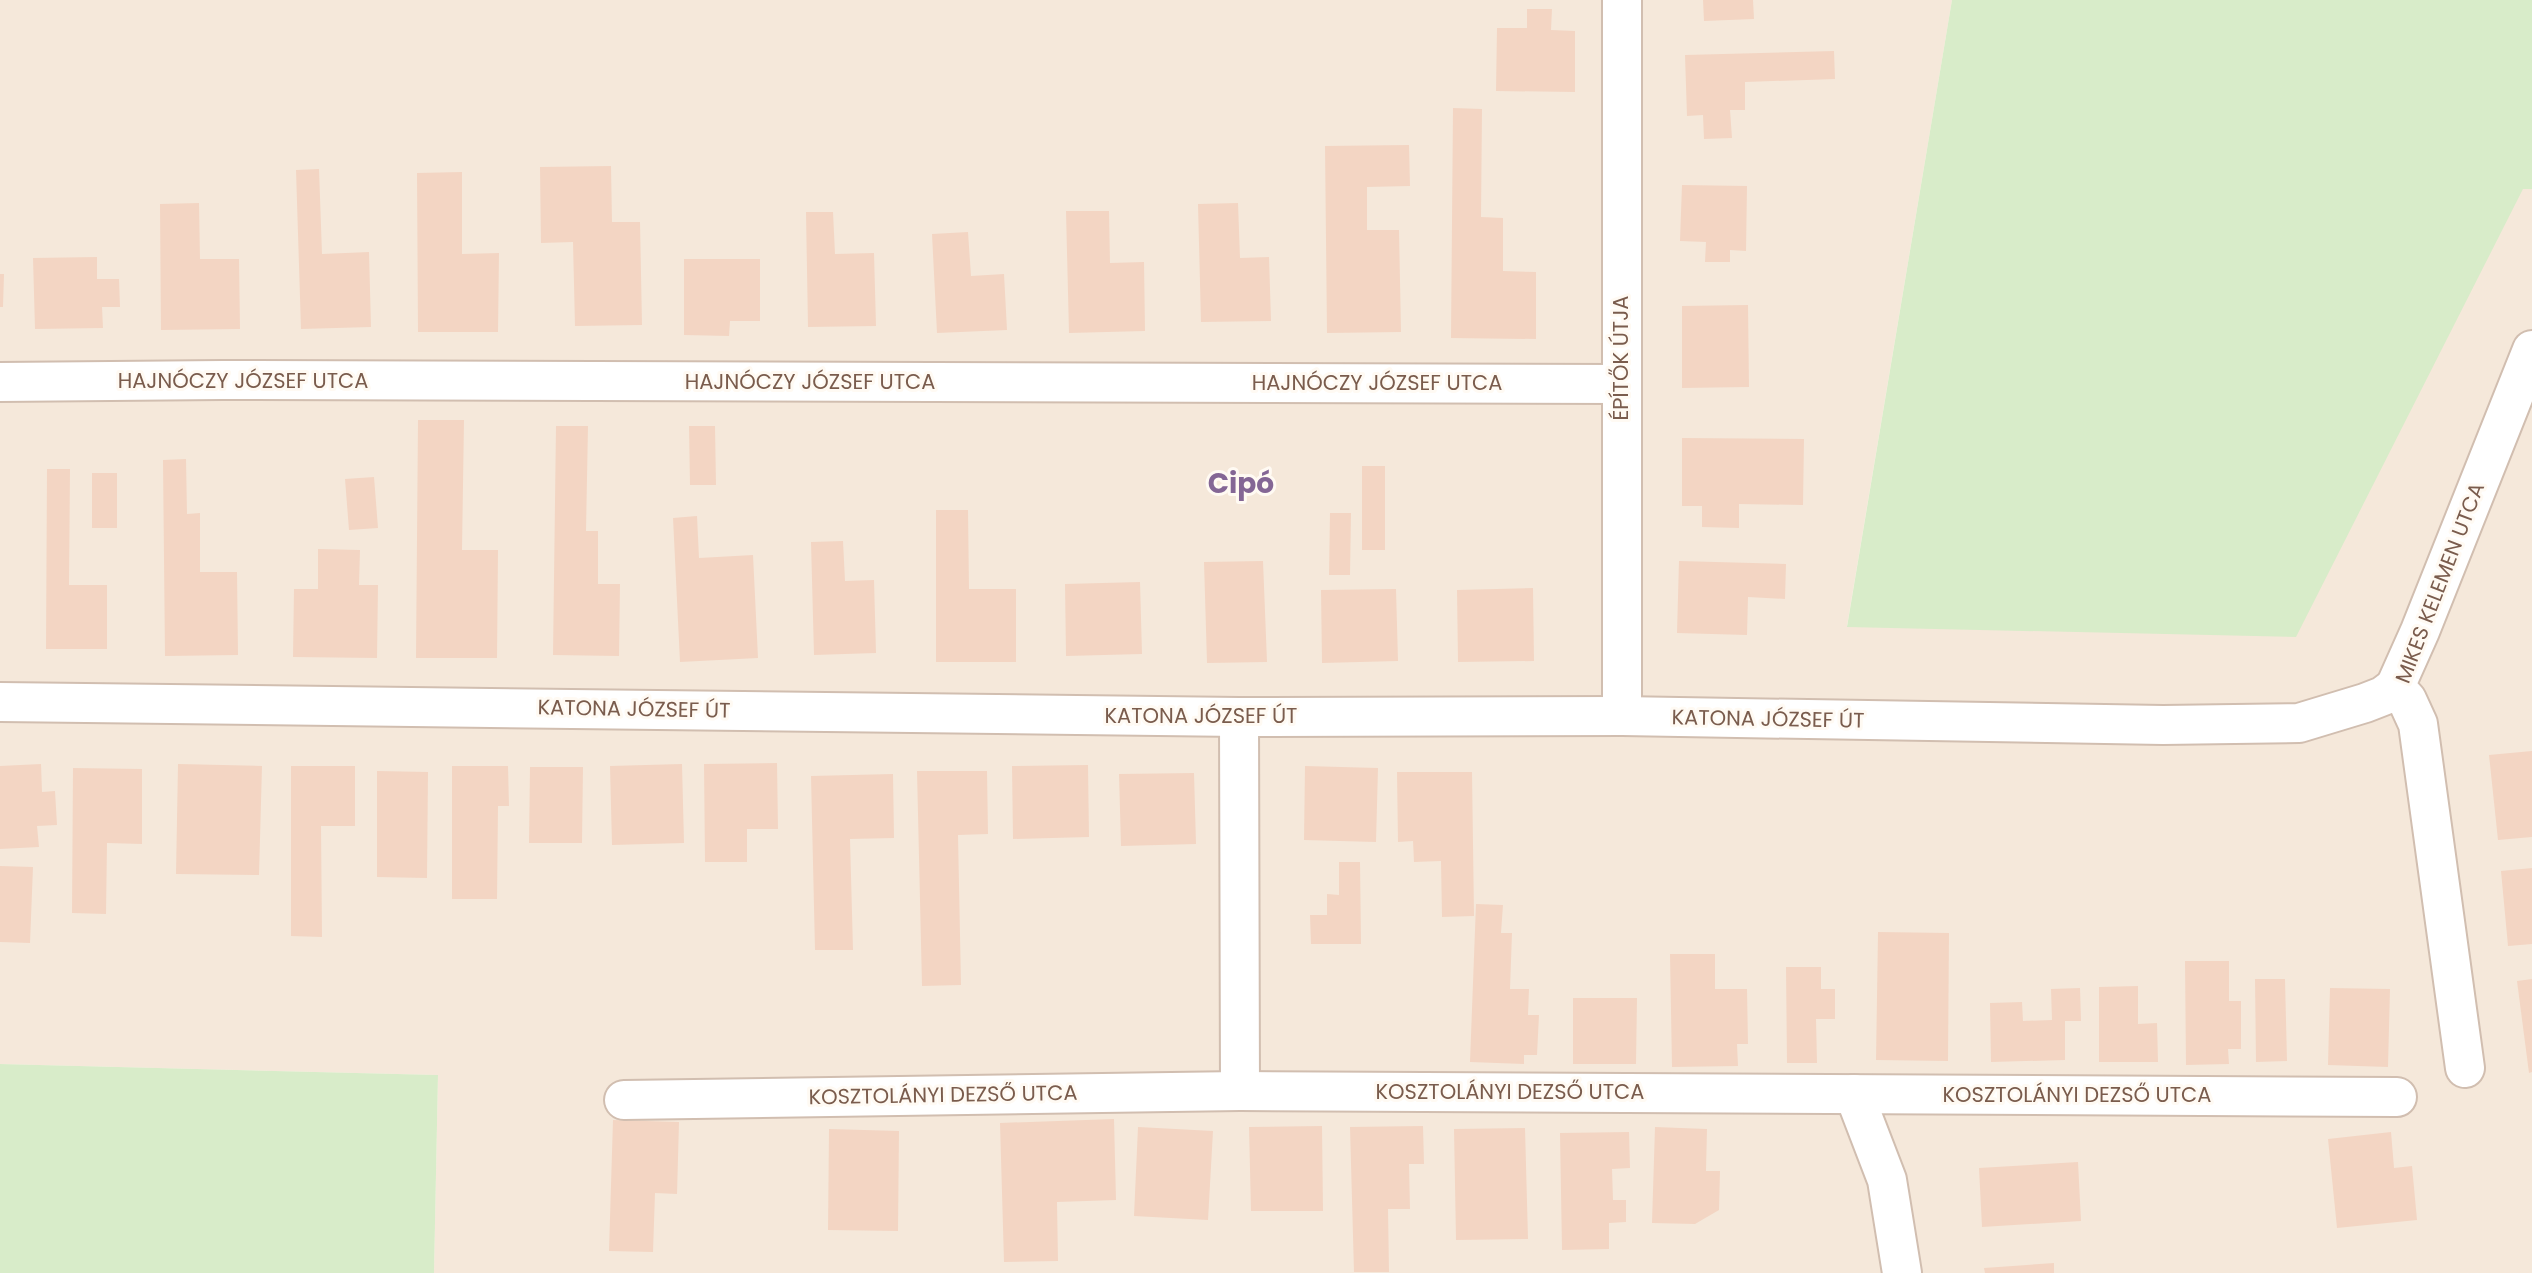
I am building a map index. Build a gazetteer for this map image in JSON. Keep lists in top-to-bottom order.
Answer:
{
  "streets": {
    "street": [
      "ÉPÍTŐK ÚTJA",
      "HAJNÓCZY JÓZSEF UTCA",
      "MIKES KELEMEN UTCA",
      "KATONA JÓZSEF ÚT",
      "KOSZTOLÁNYI DEZSŐ UTCA"
    ]
  },
  "crossings": [
    ["ÉPÍTŐK ÚTJA", "HAJNÓCZY JÓZSEF UTCA"],
    ["ÉPÍTŐK ÚTJA", "KATONA JÓZSEF ÚT"],
    ["MIKES KELEMEN UTCA", "KATONA JÓZSEF ÚT"]
  ],
  "districts": ["Cipó"]
}
